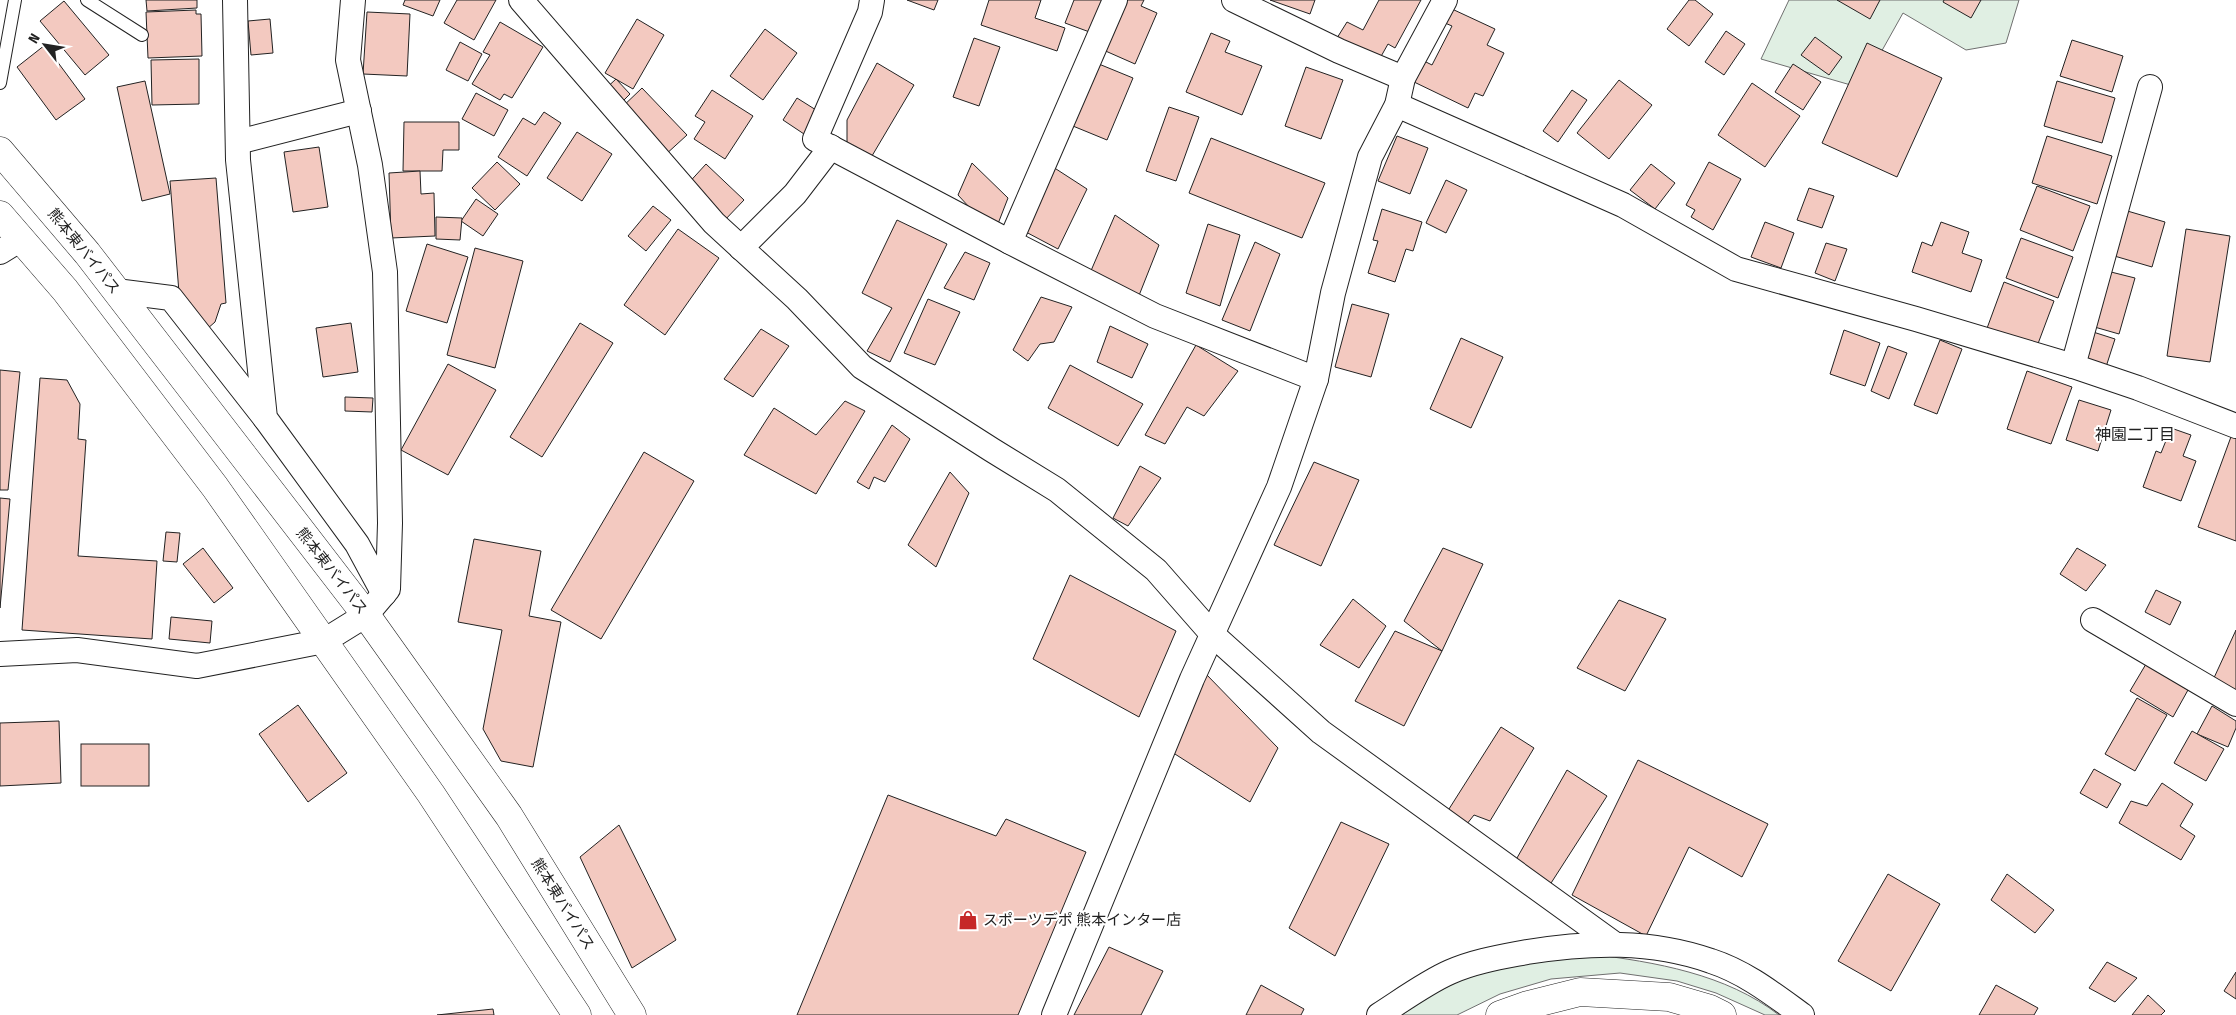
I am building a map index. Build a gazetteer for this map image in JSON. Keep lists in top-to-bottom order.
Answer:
{
  "streets": {
    "highway": ["熊本東バイパス"]
  },
  "districts": ["神園二丁目"],
  "places": {
    "shop": ["スポーツデポ 熊本インター店"]
  },
  "north": "top left"
}
